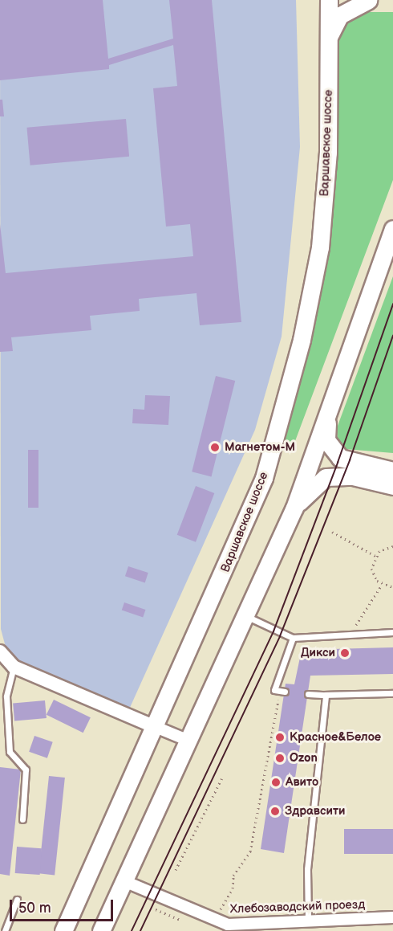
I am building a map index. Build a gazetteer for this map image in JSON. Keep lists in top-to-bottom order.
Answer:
{
  "streets": {
    "main road": ["Варшавское шоссе"],
    "street": ["Хлебозаводский проезд"]
  },
  "places": [
    "Магнетом-М",
    "Дикси",
    "Красное&Белое",
    "Ozon",
    "Авито",
    "Здравсити"
  ],
  "scale_bar": "50 m"
}
